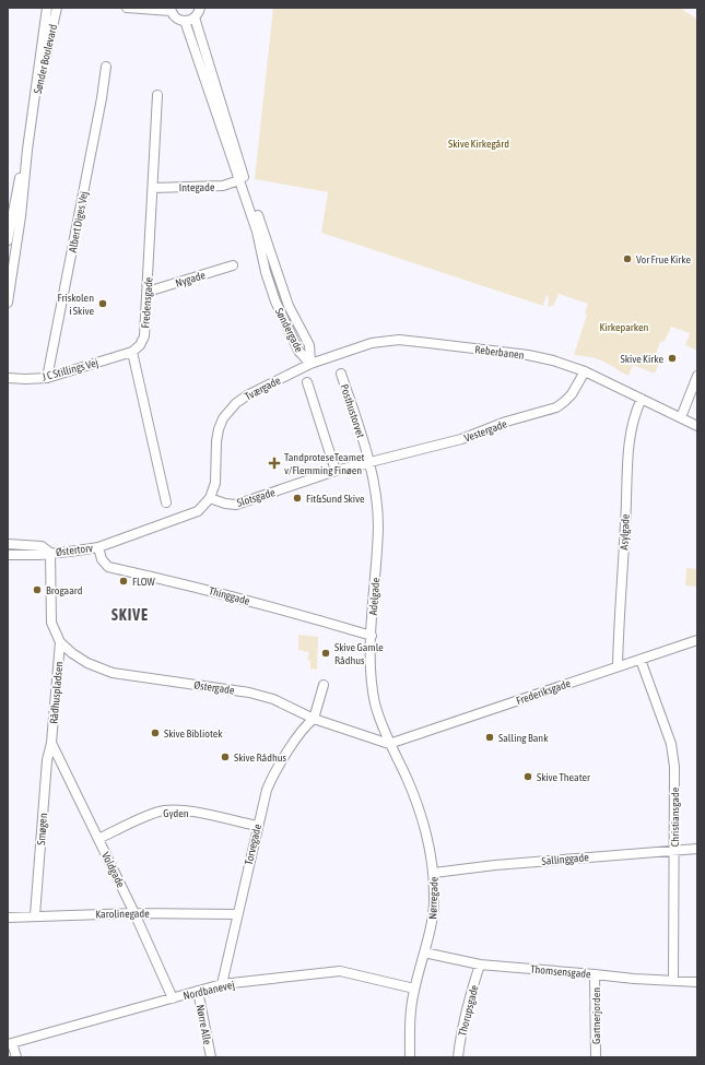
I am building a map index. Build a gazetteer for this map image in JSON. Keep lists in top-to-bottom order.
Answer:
{
  "streets": {
    "street": [
      "Sønder Boulevard",
      "Integade",
      "Albert Diges Vej",
      "Nygade",
      "Fredensgade",
      "Søndergade",
      "Reberbanen",
      "J C Stillings Vej",
      "Tværgade",
      "Posthustorvet",
      "Vestergade",
      "Slotsgade",
      "Asylgade",
      "Østertorv",
      "Thinggade",
      "Adelgade",
      "Østergade",
      "Frederiksgade",
      "Rådhuspladsen",
      "Gyden",
      "Christiansgade",
      "Smøgen",
      "Torvegade",
      "Sallinggade",
      "Voldgade",
      "Nørregade",
      "Karolinegade",
      "Thomsensgade",
      "Nordbanevej",
      "Thorupsgade",
      "Gartnerjorden",
      "Nørre Alle"
    ]
  },
  "crossings": [
    ["Integade", "Fredensgade"],
    ["Integade", "Søndergade"],
    ["Albert Diges Vej", "J C Stillings Vej"],
    ["Nygade", "Fredensgade"],
    ["Fredensgade", "J C Stillings Vej"],
    ["Søndergade", "Reberbanen"],
    ["Søndergade", "Tværgade"],
    ["Reberbanen", "Tværgade"],
    ["Reberbanen", "Vestergade"],
    ["Reberbanen", "Asylgade"],
    ["Tværgade", "Slotsgade"],
    ["Posthustorvet", "Adelgade"],
    ["Vestergade", "Slotsgade"],
    ["Vestergade", "Adelgade"],
    ["Slotsgade", "Adelgade"],
    ["Asylgade", "Frederiksgade"],
    ["Østertorv", "Thinggade"],
    ["Østertorv", "Østergade"],
    ["Thinggade", "Adelgade"],
    ["Adelgade", "Østergade"],
    ["Adelgade", "Frederiksgade"],
    ["Adelgade", "Nørregade"],
    ["Østergade", "Frederiksgade"],
    ["Østergade", "Rådhuspladsen"],
    ["Østergade", "Torvegade"],
    ["Østergade", "Nørregade"],
    ["Frederiksgade", "Christiansgade"],
    ["Frederiksgade", "Nørregade"],
    ["Rådhuspladsen", "Smøgen"],
    ["Rådhuspladsen", "Voldgade"],
    ["Gyden", "Torvegade"],
    ["Gyden", "Voldgade"],
    ["Christiansgade", "Sallinggade"],
    ["Christiansgade", "Thomsensgade"],
    ["Smøgen", "Voldgade"],
    ["Smøgen", "Karolinegade"],
    ["Torvegade", "Karolinegade"],
    ["Torvegade", "Nordbanevej"],
    ["Sallinggade", "Nørregade"],
    ["Voldgade", "Karolinegade"],
    ["Voldgade", "Nordbanevej"],
    ["Nørregade", "Thomsensgade"],
    ["Nørregade", "Nordbanevej"],
    ["Thomsensgade", "Thorupsgade"],
    ["Thomsensgade", "Gartnerjorden"],
    ["Nordbanevej", "Nørre Alle"]
  ],
  "districts": ["SKIVE"],
  "parks": ["Skive Kirkegård", "Kirkeparken"],
  "places": {
    "other": [
      "Vor Frue Kirke",
      "Friskolen i Skive",
      "Skive Kirke",
      "Fit&Sund Skive",
      "FLOW",
      "Brogaard",
      "Skive Gamle Rådhus",
      "Skive Bibliotek",
      "Salling Bank",
      "Skive Rådhus",
      "Skive Theater"
    ],
    "health": ["TandproteseTeamet v/Flemming Finøen"]
  }
}
